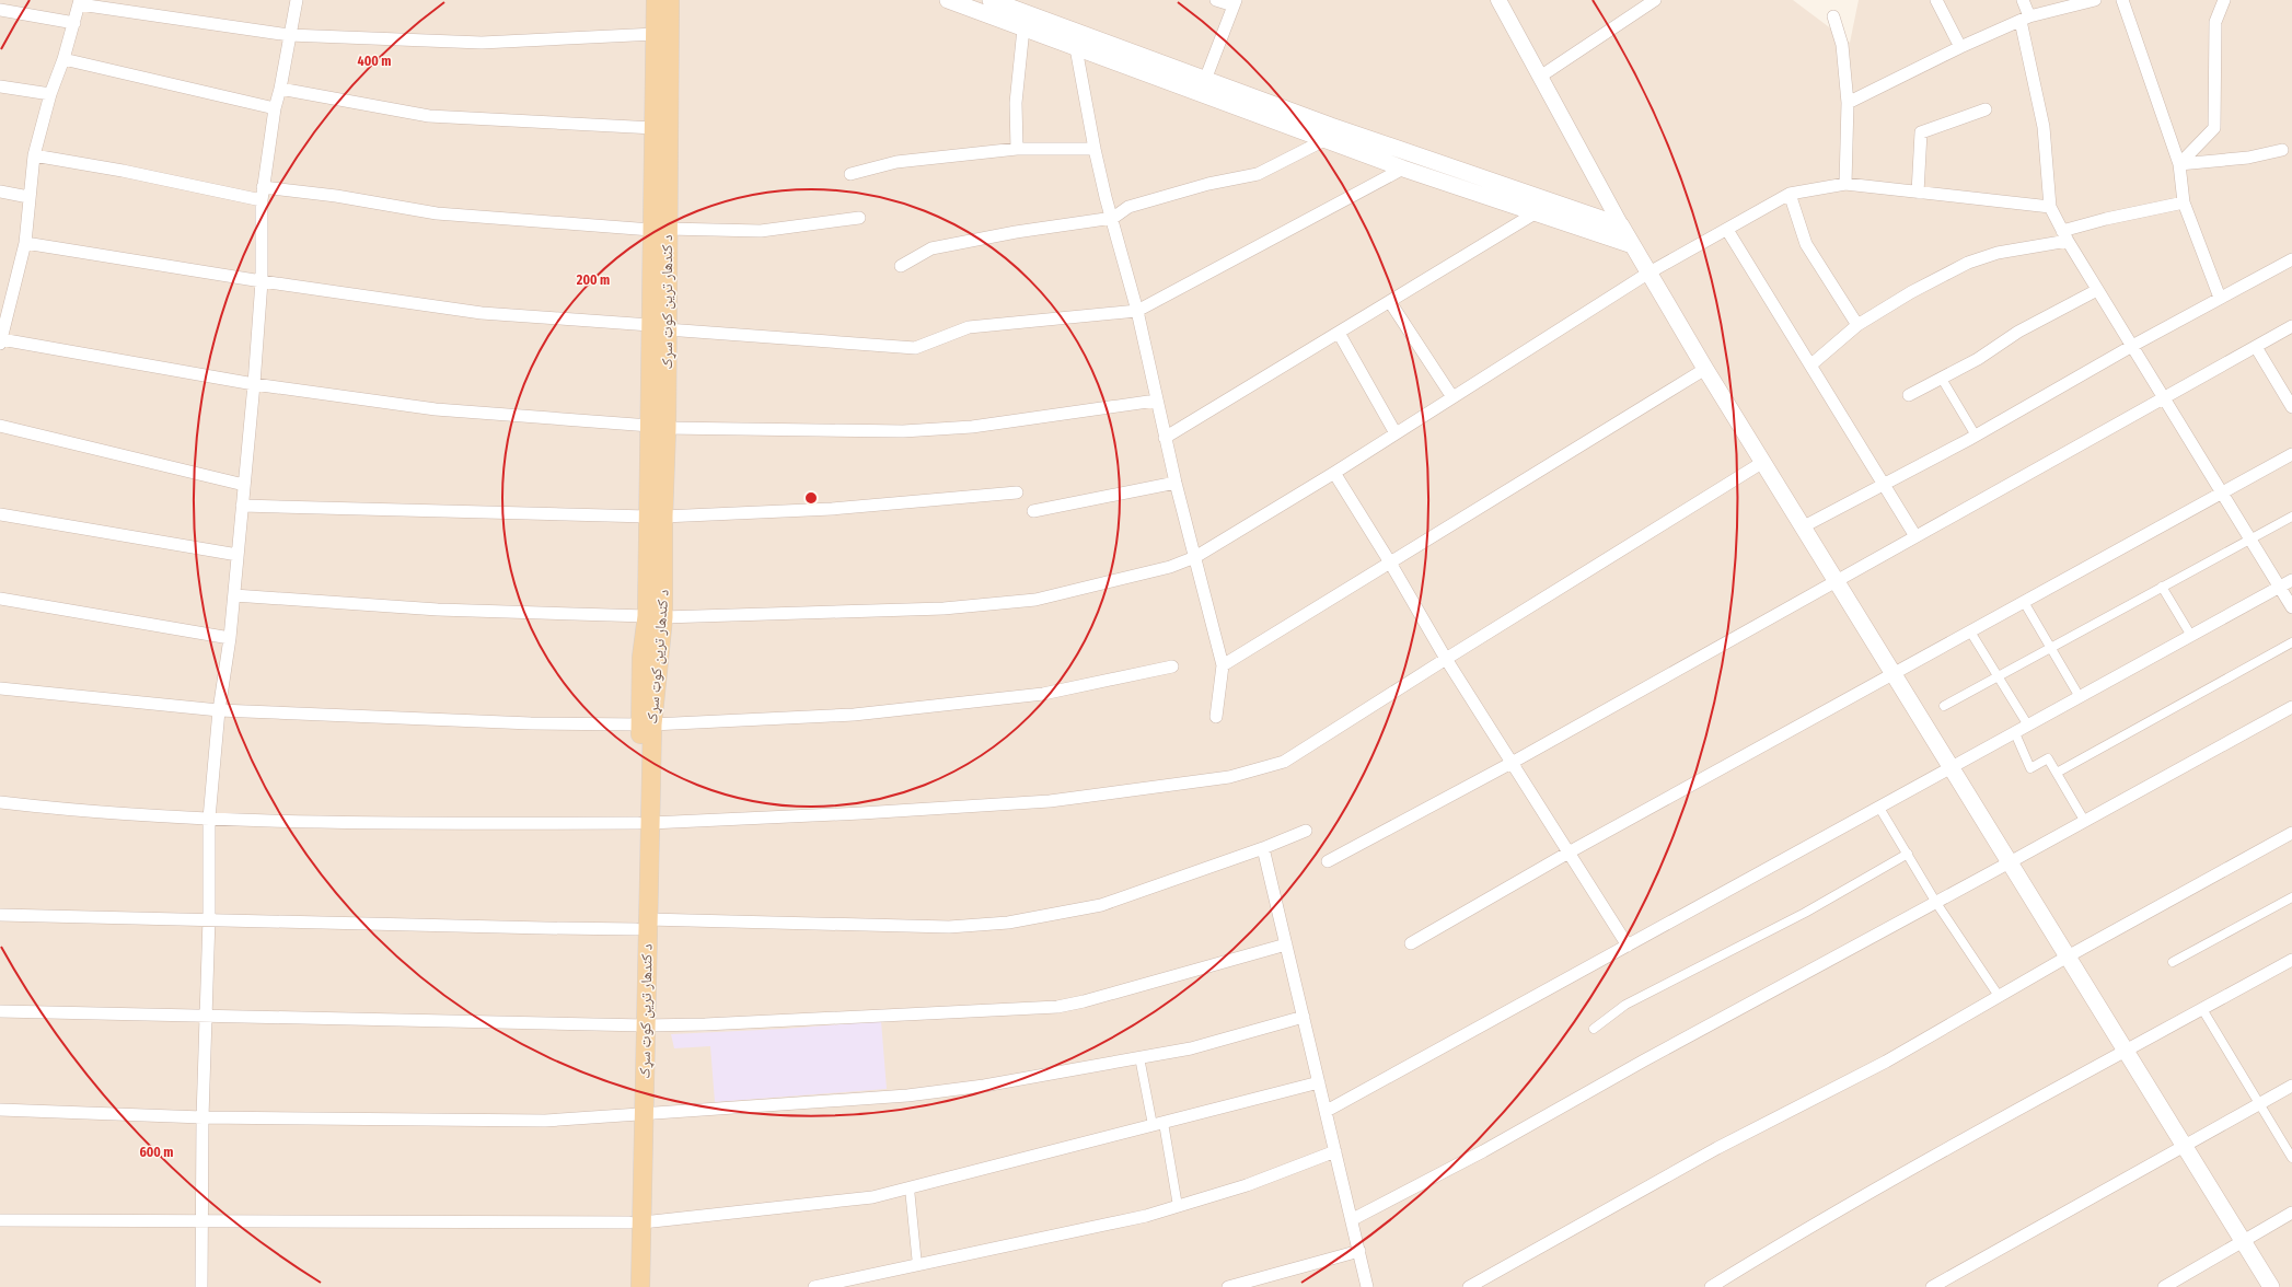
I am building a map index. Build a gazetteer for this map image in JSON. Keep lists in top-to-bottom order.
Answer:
{
  "streets": {
    "main road": ["د کندهار ترين کوټ سړک"]
  },
  "rings": ["400 m", "200 m", "600 m"]
}
